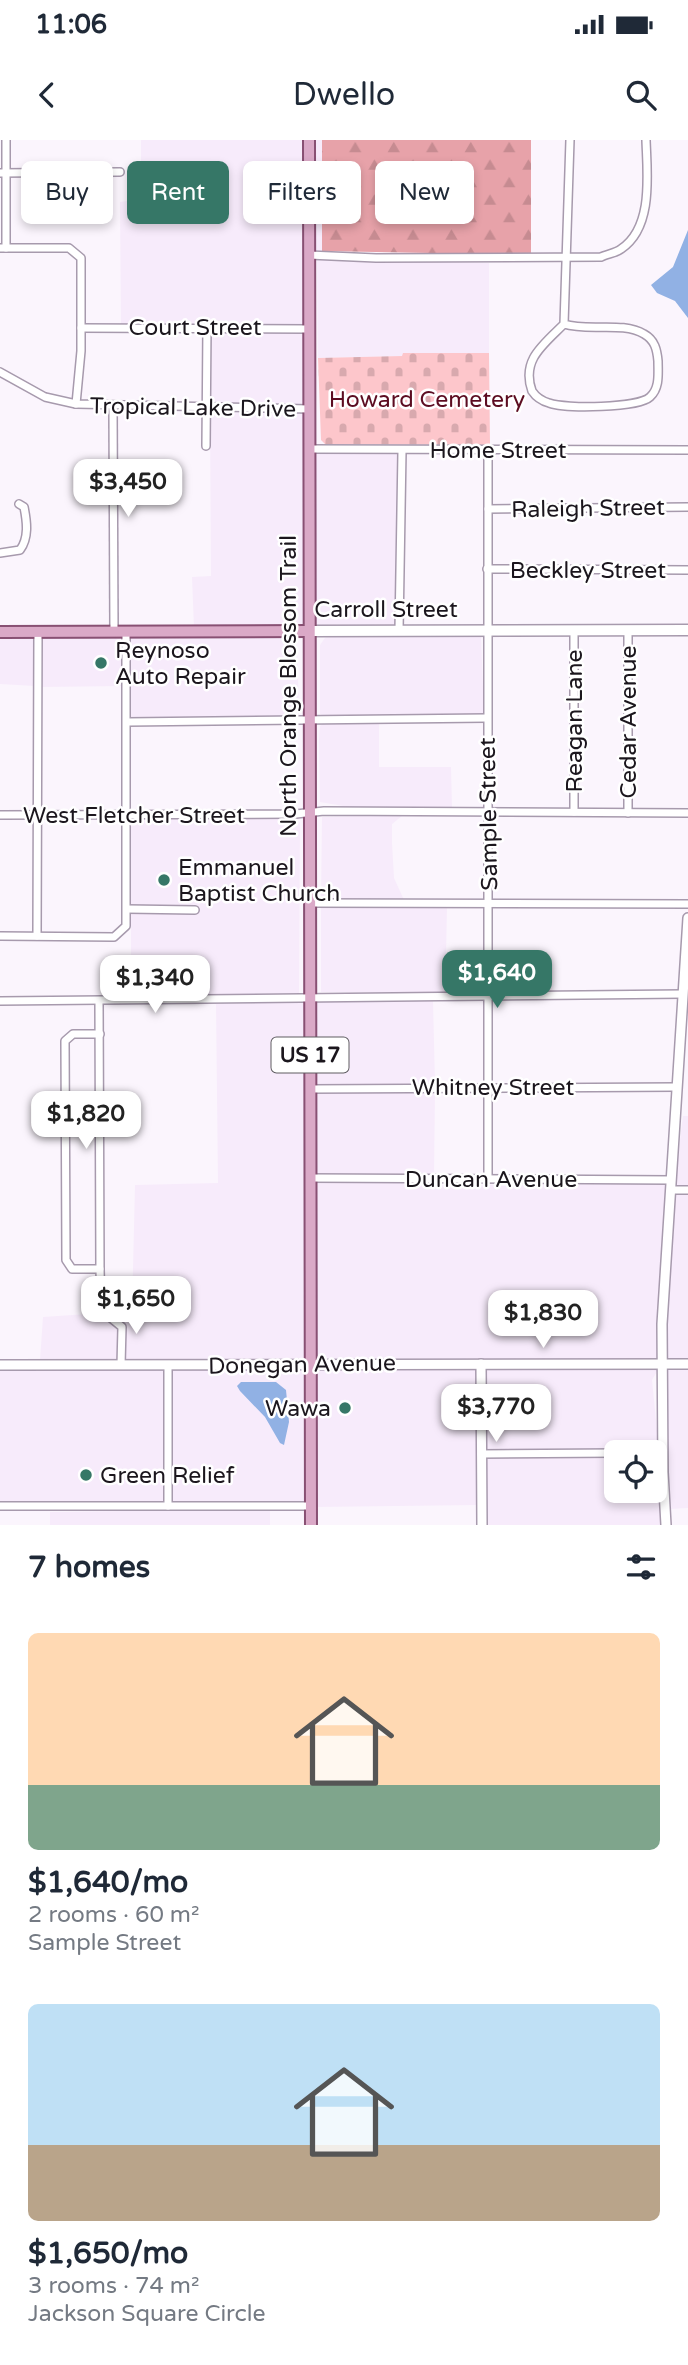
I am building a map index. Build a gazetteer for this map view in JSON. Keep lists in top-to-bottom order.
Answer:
{
  "streets": {
    "main road": ["Carroll Street", "North Orange Blossom Trail", "US 17"],
    "street": [
      "Court Street",
      "Tropical Lake Drive",
      "Home Street",
      "Raleigh Street",
      "Beckley Street",
      "Reagan Lane",
      "Cedar Avenue",
      "Sample Street",
      "West Fletcher Street",
      "Whitney Street",
      "Duncan Avenue",
      "Donegan Avenue"
    ]
  },
  "crossings": [
    ["Court Street", "North Orange Blossom Trail"],
    ["Tropical Lake Drive", "North Orange Blossom Trail"],
    ["Home Street", "North Orange Blossom Trail"],
    ["Home Street", "Sample Street"],
    ["Raleigh Street", "Sample Street"],
    ["Beckley Street", "Sample Street"],
    ["Carroll Street", "North Orange Blossom Trail"],
    ["Carroll Street", "Reagan Lane"],
    ["Carroll Street", "Cedar Avenue"],
    ["Carroll Street", "Sample Street"],
    ["North Orange Blossom Trail", "West Fletcher Street"],
    ["North Orange Blossom Trail", "Whitney Street"],
    ["North Orange Blossom Trail", "Duncan Avenue"],
    ["North Orange Blossom Trail", "Donegan Avenue"],
    ["Reagan Lane", "West Fletcher Street"],
    ["Cedar Avenue", "West Fletcher Street"],
    ["Sample Street", "West Fletcher Street"],
    ["Sample Street", "Whitney Street"],
    ["Sample Street", "Duncan Avenue"]
  ],
  "parks": ["Howard Cemetery"],
  "places": [
    "Reynoso Auto Repair",
    "Emmanuel Baptist Church",
    "Wawa",
    "Green Relief"
  ],
  "page": {
    "status": "11:06",
    "header": "Dwello",
    "chip": [
      "Buy",
      "Rent",
      "Filters",
      "New"
    ],
    "price": [
      "$3,450",
      "$1,640",
      "$1,340",
      "$1,820",
      "$1,650",
      "$1,830",
      "$3,770"
    ],
    "heading": "7 homes",
    "list": [
      {
        "name": "$1,640/mo",
        "note": "2 rooms · 60 m² · Sample Street"
      },
      {
        "name": "$1,650/mo",
        "note": "3 rooms · 74 m² · Jackson Square Circle"
      }
    ]
  }
}
